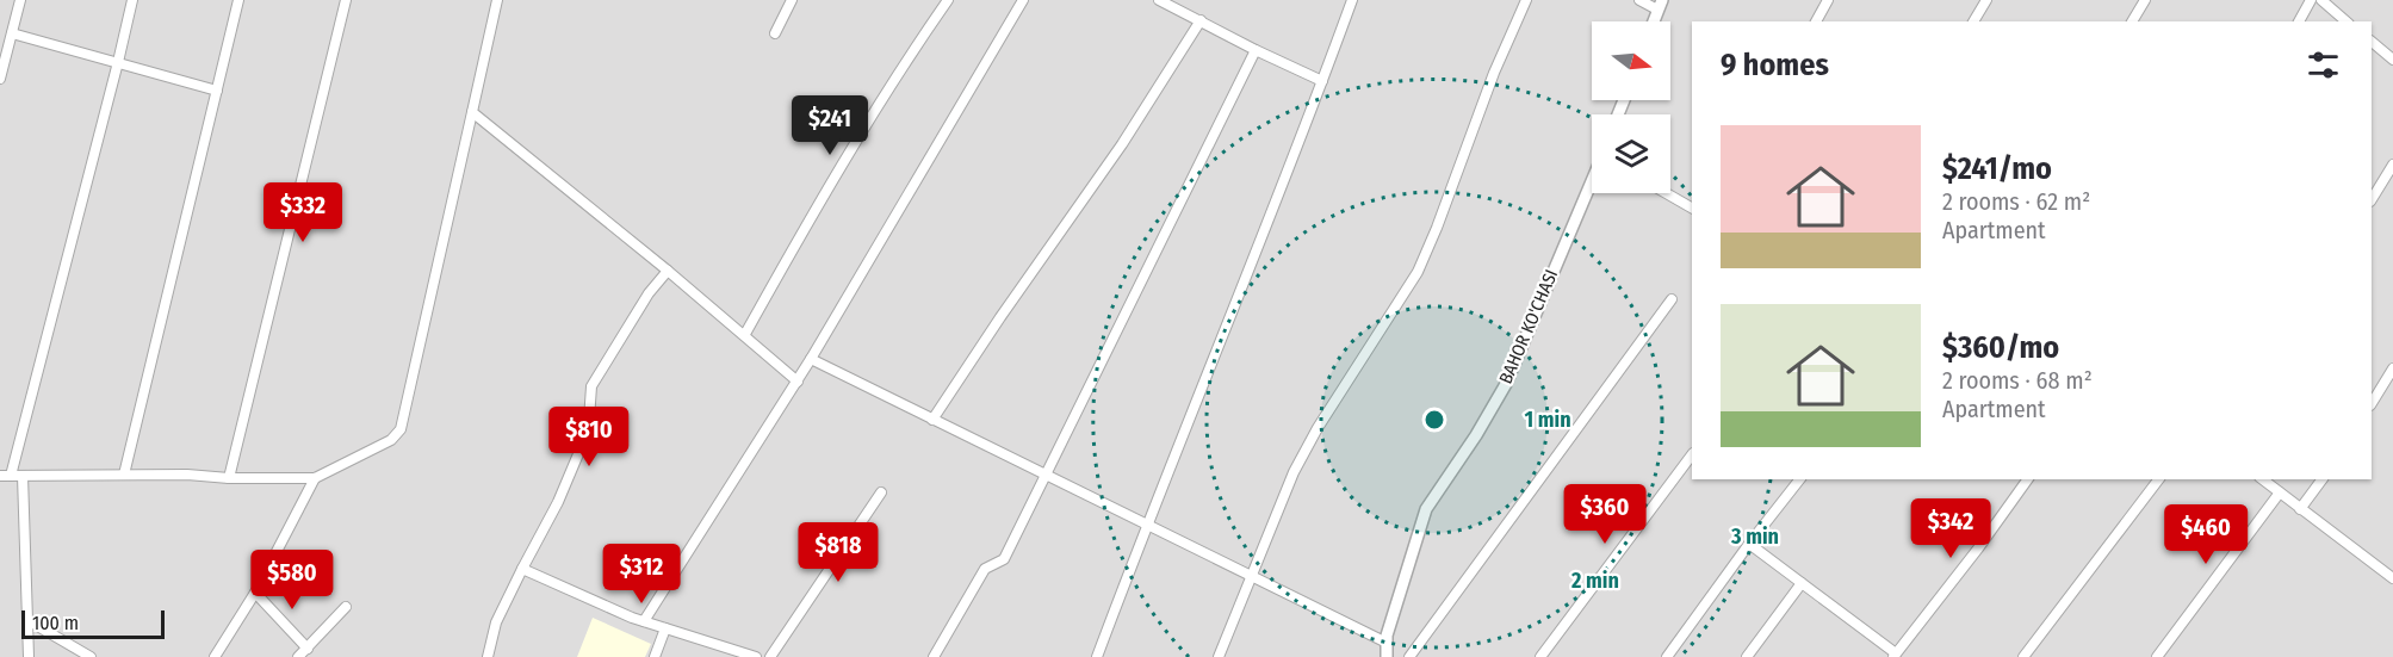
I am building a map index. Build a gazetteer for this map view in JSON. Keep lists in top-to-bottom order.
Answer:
{
  "streets": {
    "street": ["BAHOR KO'CHASI"]
  },
  "scale_bar": "100 m",
  "north": "right",
  "page": {
    "heading": "9 homes",
    "price": [
      "$241",
      "$332",
      "$810",
      "$360",
      "$342",
      "$460",
      "$818",
      "$312",
      "$580"
    ],
    "list": [
      {
        "name": "$241/mo",
        "note": "2 rooms · 62 m² · Apartment"
      },
      {
        "name": "$360/mo",
        "note": "2 rooms · 68 m² · Apartment"
      }
    ],
    "scale": "100 m"
  },
  "rings": ["1 min", "3 min", "2 min"]
}
